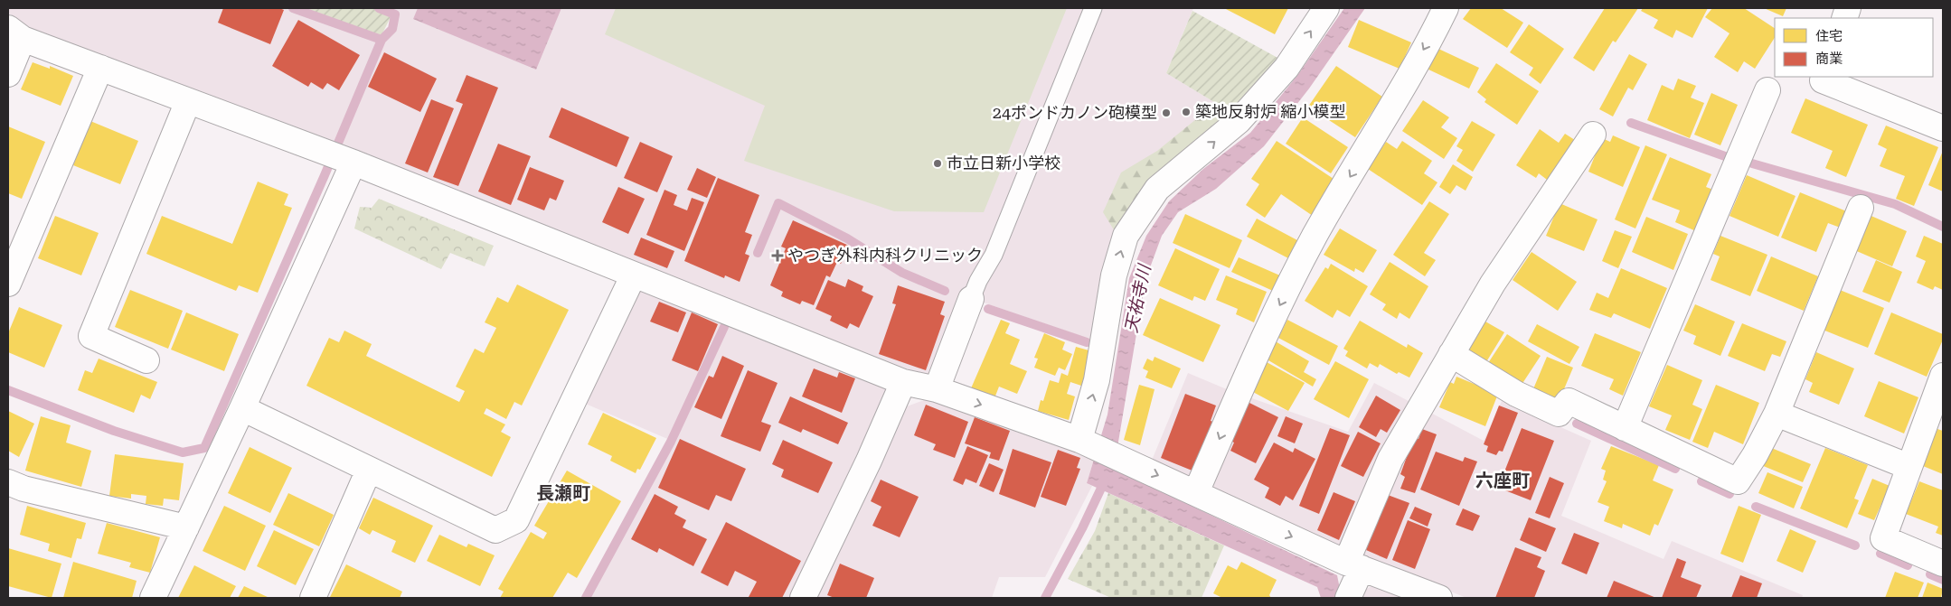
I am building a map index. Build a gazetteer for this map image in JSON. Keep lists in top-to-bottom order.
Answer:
{
  "districts": ["六座町", "長瀬町"],
  "water": ["天祐寺川"],
  "places": {
    "other": ["築地反射炉 縮小模型", "24ポンドカノン砲模型", "市立日新小学校"],
    "health": ["やつぎ外科内科クリニック"]
  },
  "legend": ["住宅", "商業"]
}
